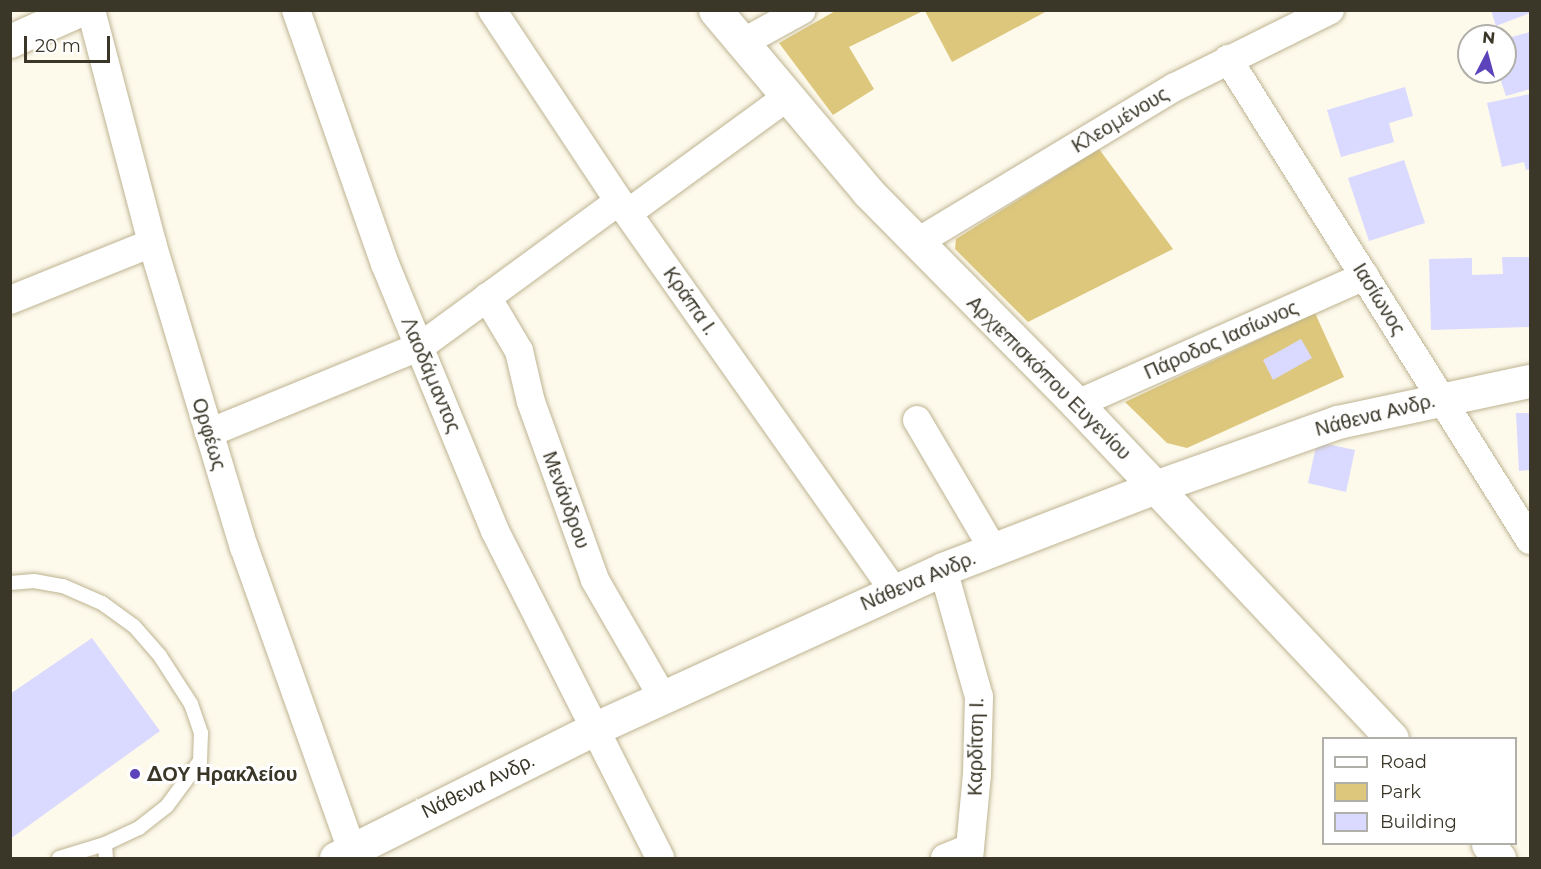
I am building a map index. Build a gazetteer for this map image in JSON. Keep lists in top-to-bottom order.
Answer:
{
  "streets": {
    "street": [
      "Κλεομένους",
      "Ιασίωνος",
      "Κράπα Ι.",
      "Πάροδος Ιασίωνος",
      "Λαοδάμαντος",
      "Αρχιεπισκόπου Ευγενίου",
      "Νάθενα Ανδρ.",
      "Ορφέως",
      "Μενάνδρου",
      "Καρδίτση Ι."
    ]
  },
  "crossings": [
    ["Κλεομένους", "Ιασίωνος"],
    ["Κλεομένους", "Αρχιεπισκόπου Ευγενίου"],
    ["Ιασίωνος", "Πάροδος Ιασίωνος"],
    ["Ιασίωνος", "Νάθενα Ανδρ."],
    ["Κράπα Ι.", "Νάθενα Ανδρ."],
    ["Πάροδος Ιασίωνος", "Αρχιεπισκόπου Ευγενίου"],
    ["Λαοδάμαντος", "Νάθενα Ανδρ."],
    ["Αρχιεπισκόπου Ευγενίου", "Νάθενα Ανδρ."],
    ["Νάθενα Ανδρ.", "Ορφέως"],
    ["Νάθενα Ανδρ.", "Μενάνδρου"],
    ["Νάθενα Ανδρ.", "Καρδίτση Ι."]
  ],
  "places": ["ΔΟΥ Ηρακλείου"],
  "legend": ["Road", "Park", "Building"],
  "scale_bar": "20 m",
  "north": "top"
}
